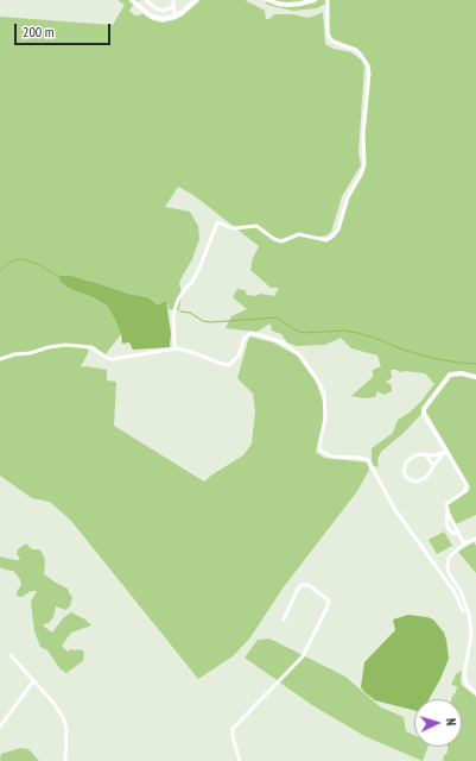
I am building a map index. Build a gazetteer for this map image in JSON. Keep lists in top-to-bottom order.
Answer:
{
  "scale_bar": "200 m",
  "north": "right"
}
